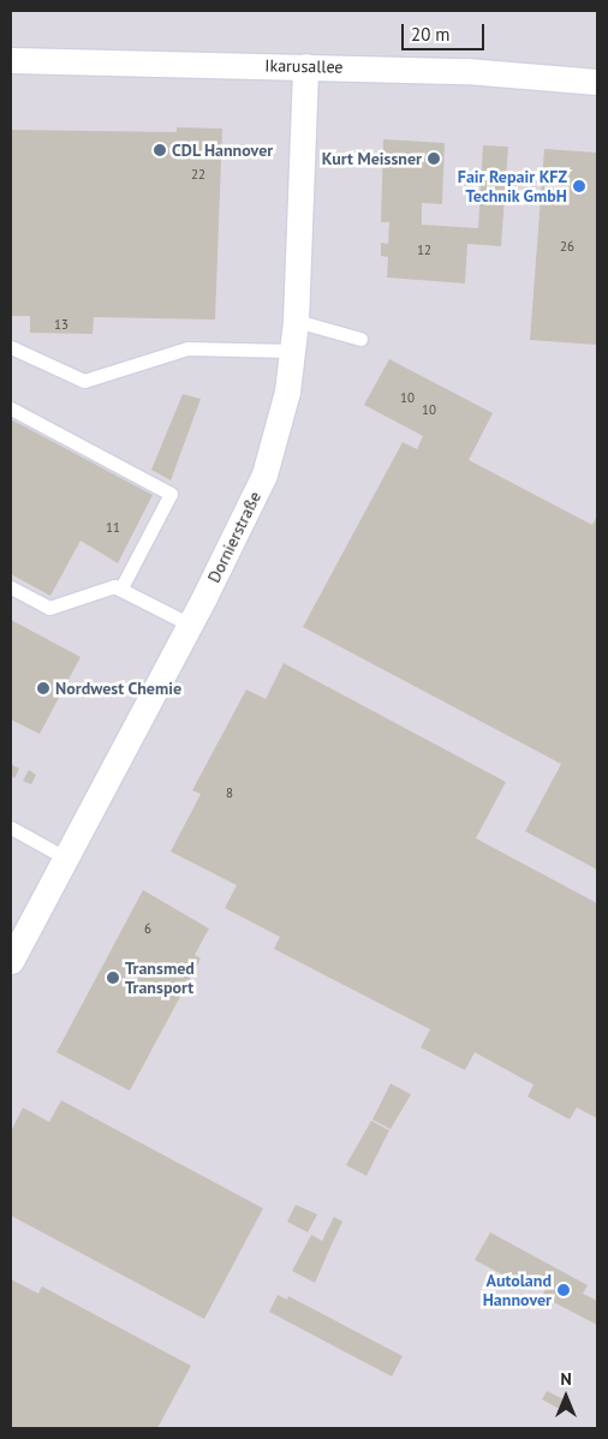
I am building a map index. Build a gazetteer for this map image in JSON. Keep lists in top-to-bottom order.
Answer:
{
  "streets": {
    "street": ["Ikarusallee", "Dornierstraße"]
  },
  "crossings": [
    ["Ikarusallee", "Dornierstraße"]
  ],
  "places": [
    "CDL Hannover",
    "Kurt Meissner",
    "Fair Repair KFZ Technik GmbH",
    "Nordwest Chemie",
    "Transmed Transport",
    "Autoland Hannover"
  ],
  "house_numbers": [
    "22",
    "26",
    "12",
    "13",
    "10",
    "10",
    "11",
    "8",
    "6"
  ],
  "scale_bar": "20 m",
  "north": "top"
}
